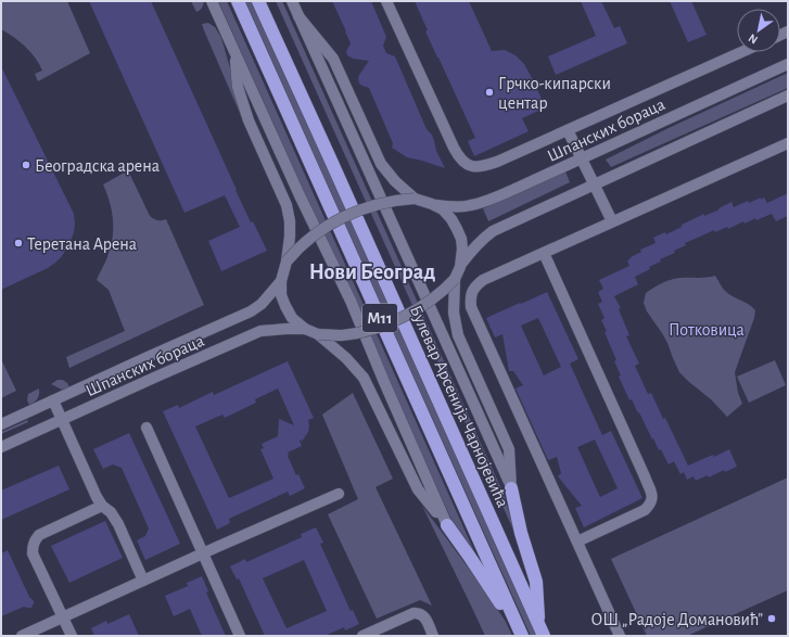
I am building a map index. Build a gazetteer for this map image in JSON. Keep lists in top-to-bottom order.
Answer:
{
  "streets": {
    "highway": ["M11", "Булевар Арсенија Чарнојевића"],
    "street": ["Шпанских бораца"]
  },
  "districts": ["Нови Београд"],
  "parks": ["Потковица"],
  "places": [
    "Грчко-кипарски центар",
    "Београдска арена",
    "Теретана Арена",
    "ОШ „Радоје Домановић”"
  ],
  "north": "bottom left"
}
